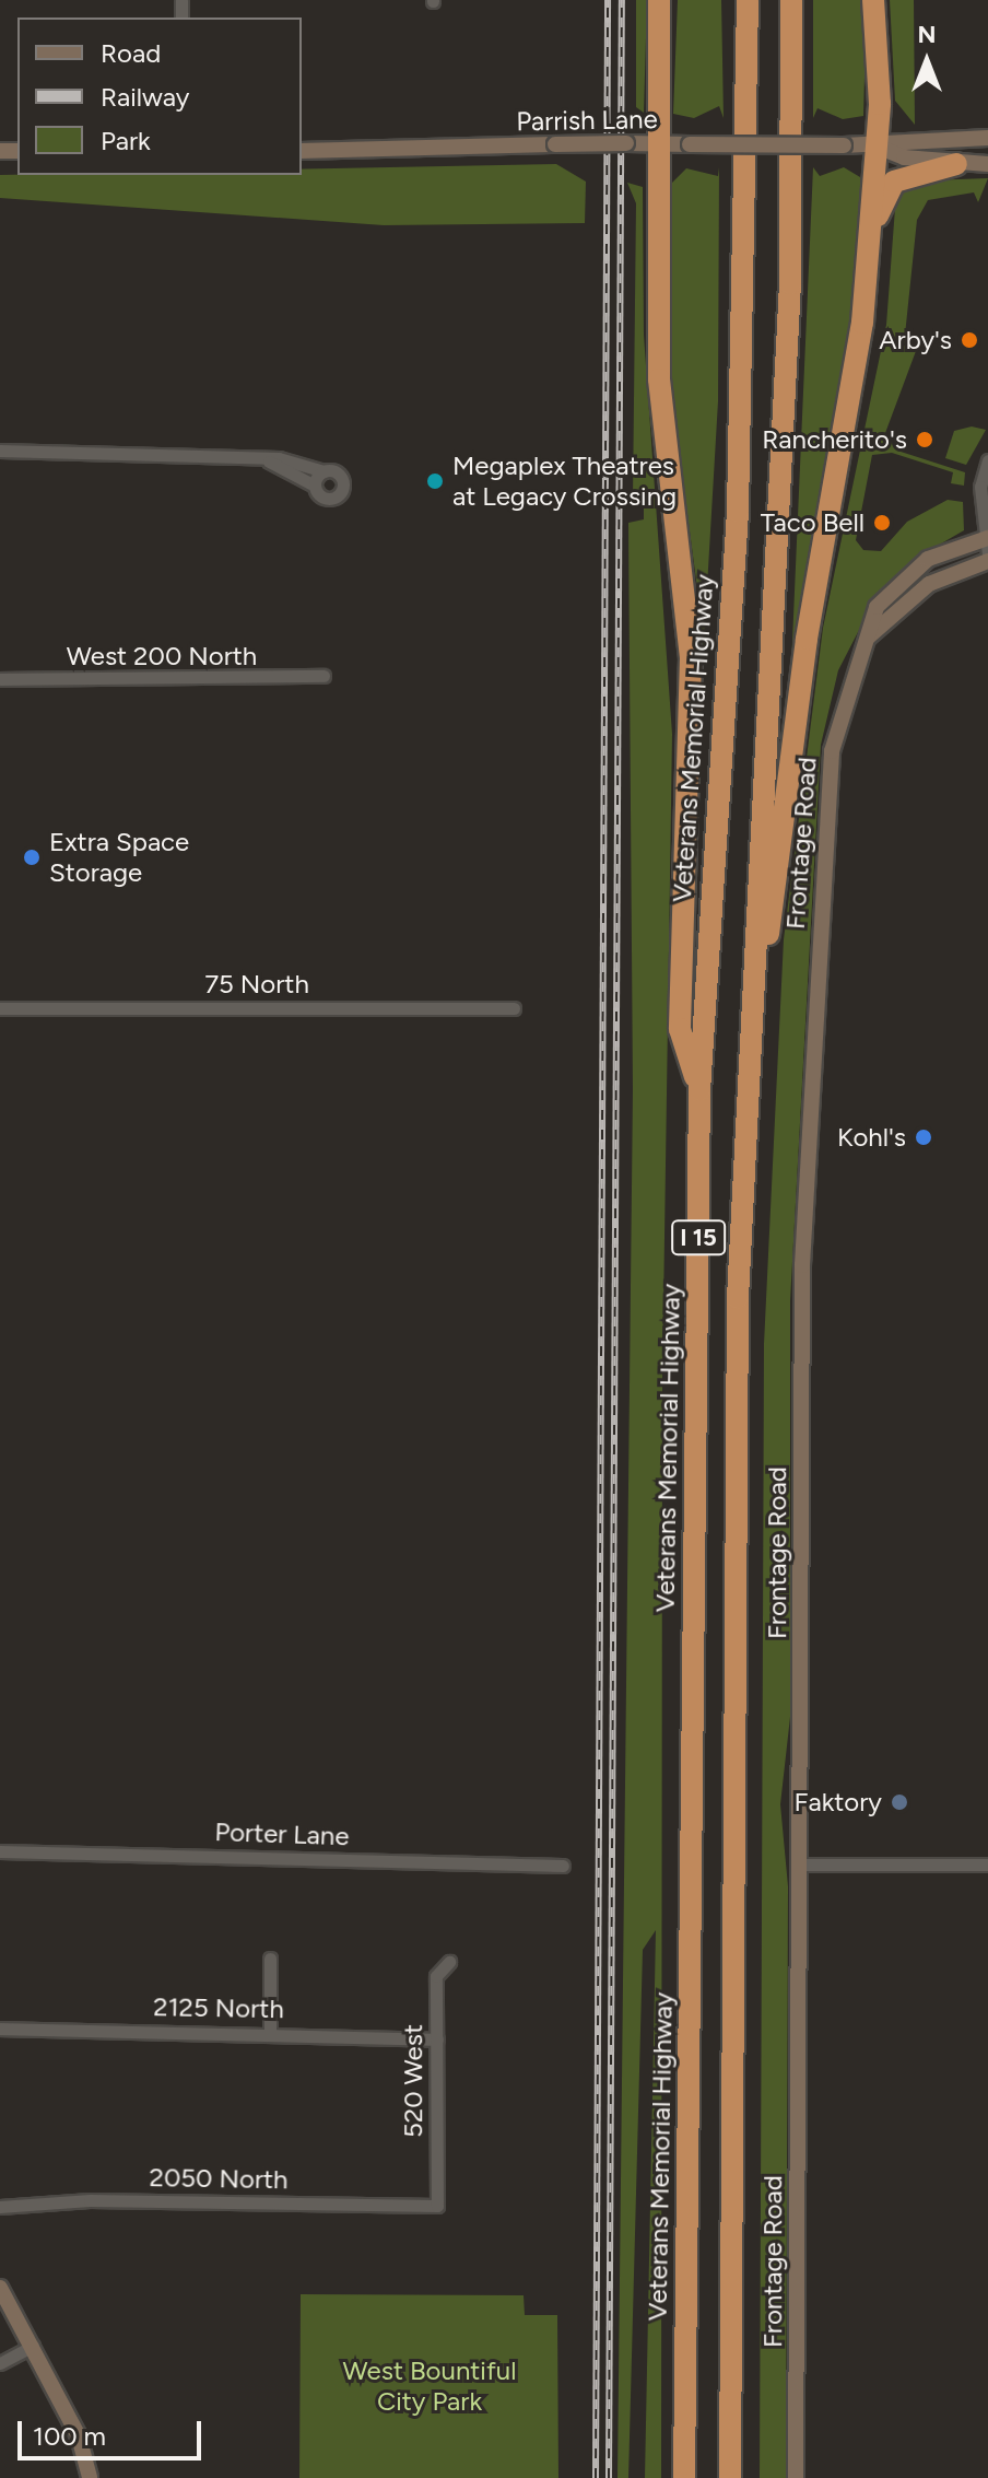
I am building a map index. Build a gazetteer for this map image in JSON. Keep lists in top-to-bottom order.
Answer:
{
  "streets": {
    "highway": ["Veterans Memorial Highway", "I 15"],
    "street": [
      "Parrish Lane",
      "West 200 North",
      "Frontage Road",
      "75 North",
      "Porter Lane",
      "2125 North",
      "520 West",
      "2050 North"
    ]
  },
  "crossings": [
    ["2125 North", "520 West"],
    ["520 West", "2050 North"]
  ],
  "parks": ["West Bountiful City Park"],
  "places": [
    "Arby's",
    "Rancherito's",
    "Megaplex Theatres at Legacy Crossing",
    "Taco Bell",
    "Extra Space Storage",
    "Kohl's",
    "Faktory"
  ],
  "legend": ["Road", "Railway", "Park"],
  "scale_bar": "100 m",
  "north": "top"
}
